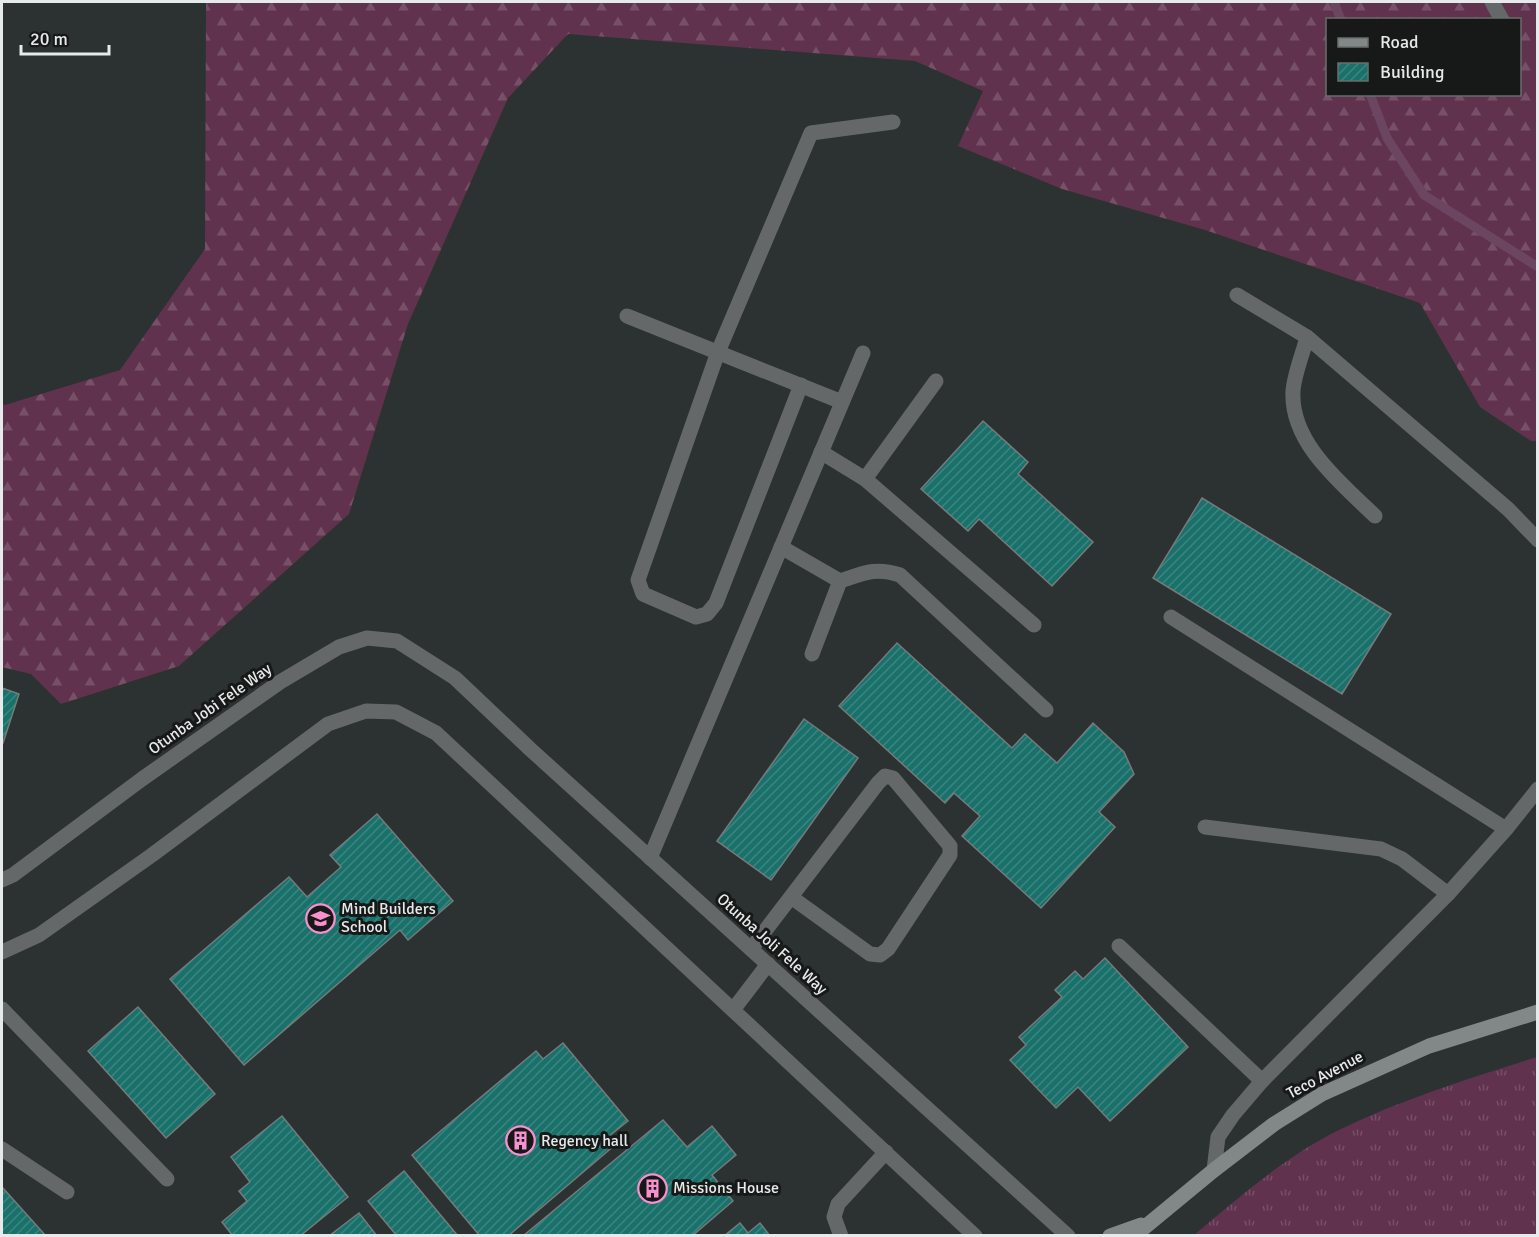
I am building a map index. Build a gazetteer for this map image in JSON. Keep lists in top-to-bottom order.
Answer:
{
  "streets": {
    "main road": ["Teco Avenue"],
    "street": ["Otunba Jobi Fele Way", "Otunba Joli Fele Way"]
  },
  "crossings": [
    ["Otunba Jobi Fele Way", "Otunba Joli Fele Way"]
  ],
  "places": {
    "school or university": ["Mind Builders School"],
    "building": ["Regency hall", "Missions House"]
  },
  "legend": ["Road", "Building"],
  "scale_bar": "20 m"
}
